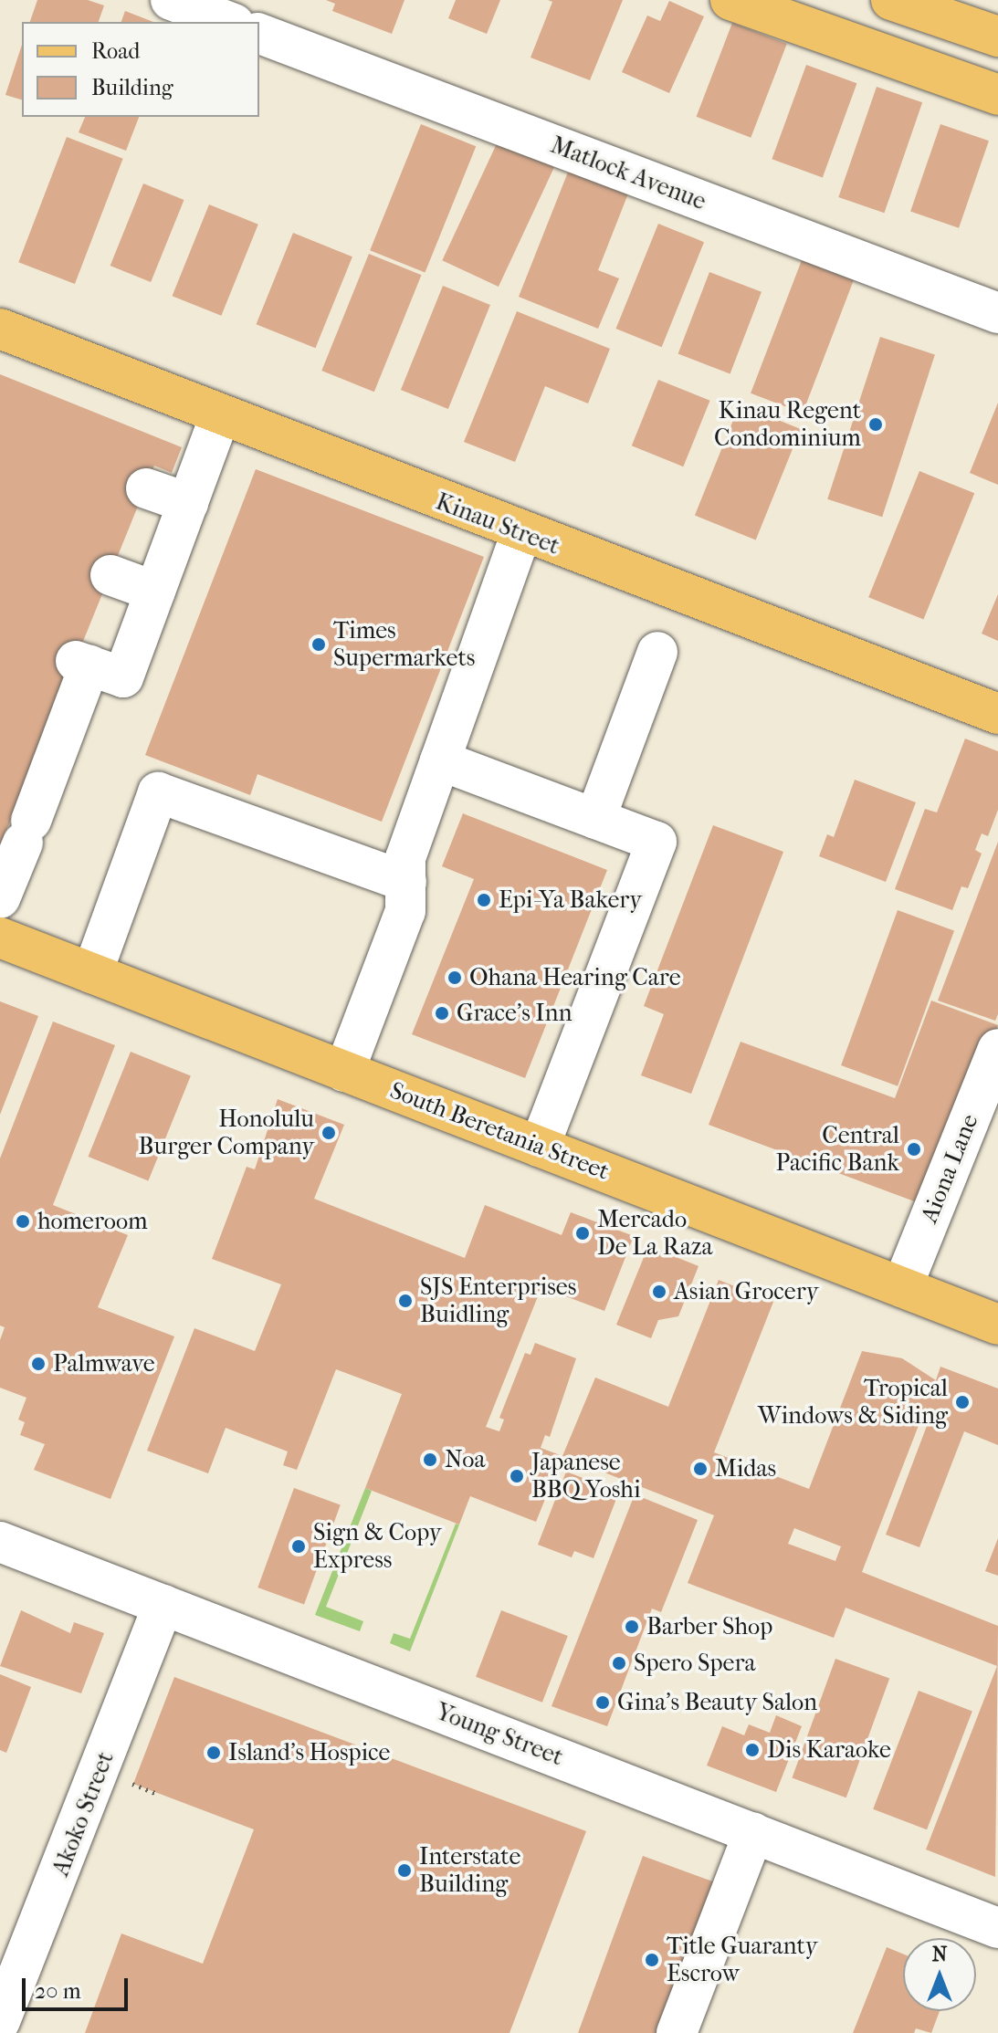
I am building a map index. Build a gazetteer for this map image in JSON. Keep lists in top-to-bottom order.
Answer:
{
  "streets": {
    "main road": ["Kinau Street", "South Beretania Street"],
    "street": [
      "Matlock Avenue",
      "Aiona Lane",
      "Young Street",
      "Akoko Street"
    ]
  },
  "crossings": [
    ["South Beretania Street", "Aiona Lane"],
    ["Young Street", "Akoko Street"]
  ],
  "places": [
    "Kinau Regent Condominium",
    "Times Supermarkets",
    "Epi-Ya Bakery",
    "Ohana Hearing Care",
    "Grace’s Inn",
    "Honolulu Burger Company",
    "Central Pacific Bank",
    "homeroom",
    "Mercado De La Raza",
    "Asian Grocery",
    "SJS Enterprises Buidling",
    "Palmwave",
    "Tropical Windows & Siding",
    "Noa",
    "Midas",
    "Japanese BBQ Yoshi",
    "Sign & Copy Express",
    "Barber Shop",
    "Spero Spera",
    "Gina's Beauty Salon",
    "Dis Karaoke",
    "Island's Hospice",
    "Interstate Building",
    "Title Guaranty Escrow"
  ],
  "legend": ["Road", "Building"],
  "scale_bar": "20 m",
  "north": "top"
}
